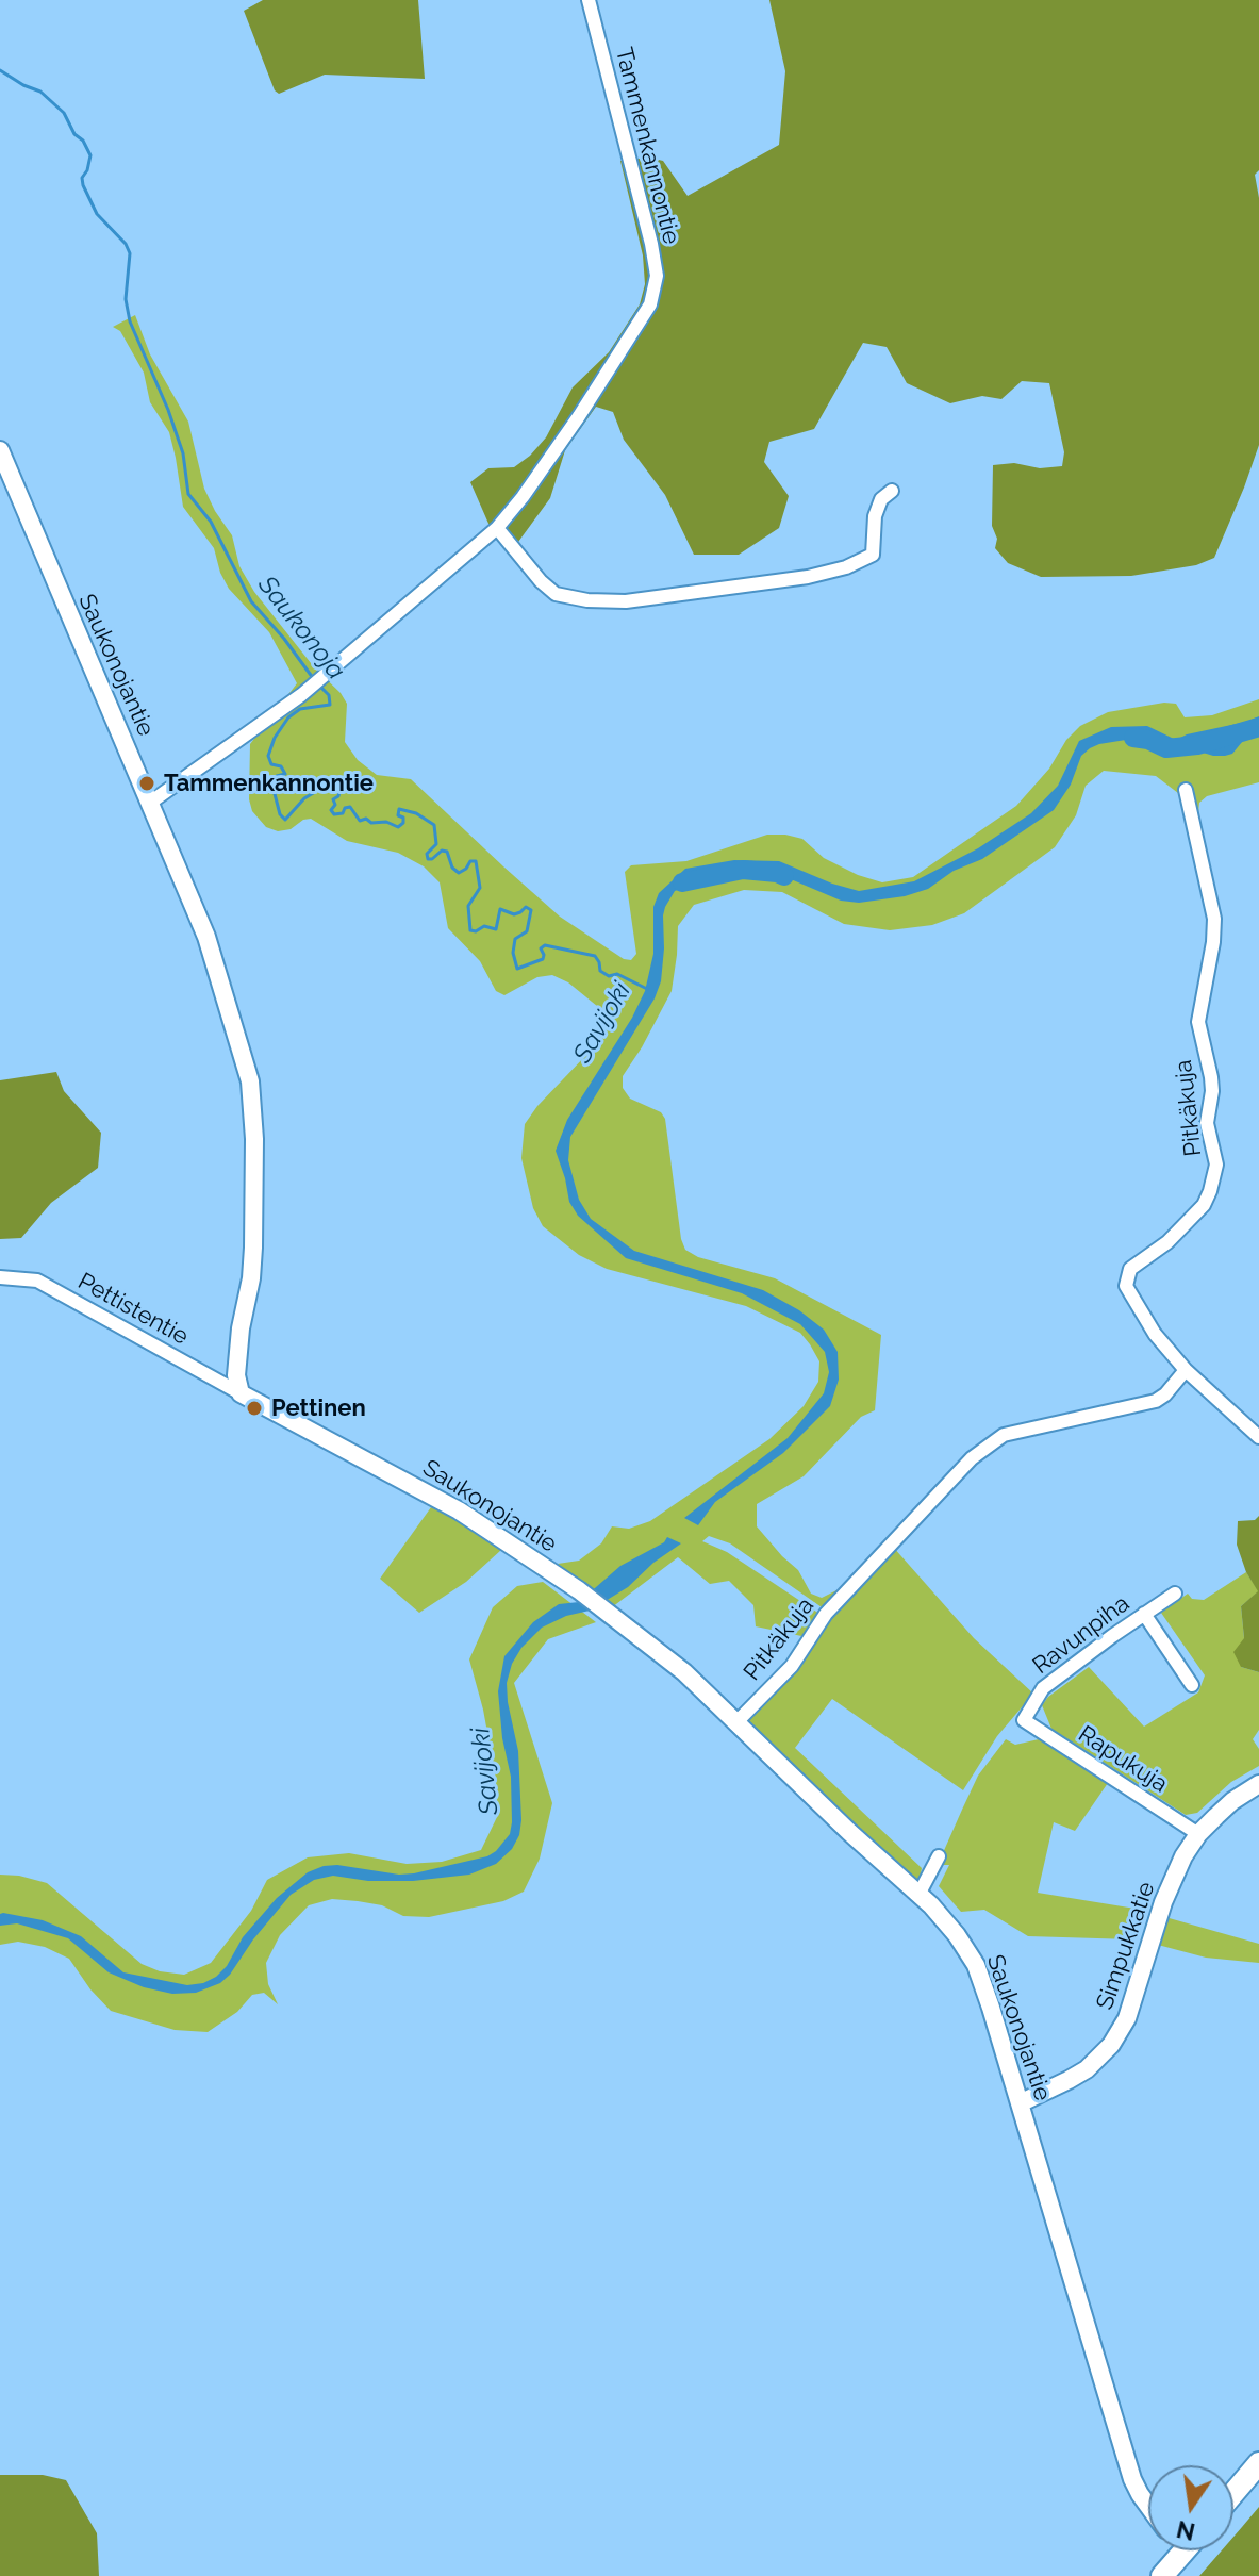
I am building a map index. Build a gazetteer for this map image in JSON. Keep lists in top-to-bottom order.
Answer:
{
  "streets": {
    "street": [
      "Tammenkannontie",
      "Saukonojantie",
      "Pitkäkuja",
      "Pettistentie",
      "Ravunpiha",
      "Rapukuja",
      "Simpukkatie"
    ]
  },
  "crossings": [
    ["Tammenkannontie", "Saukonojantie"],
    ["Saukonojantie", "Pitkäkuja"],
    ["Saukonojantie", "Pettistentie"],
    ["Saukonojantie", "Simpukkatie"],
    ["Ravunpiha", "Rapukuja"],
    ["Rapukuja", "Simpukkatie"]
  ],
  "water": ["Saukonoja", "Savijoki"],
  "places": ["Tammenkannontie", "Pettinen"],
  "north": "bottom"
}
